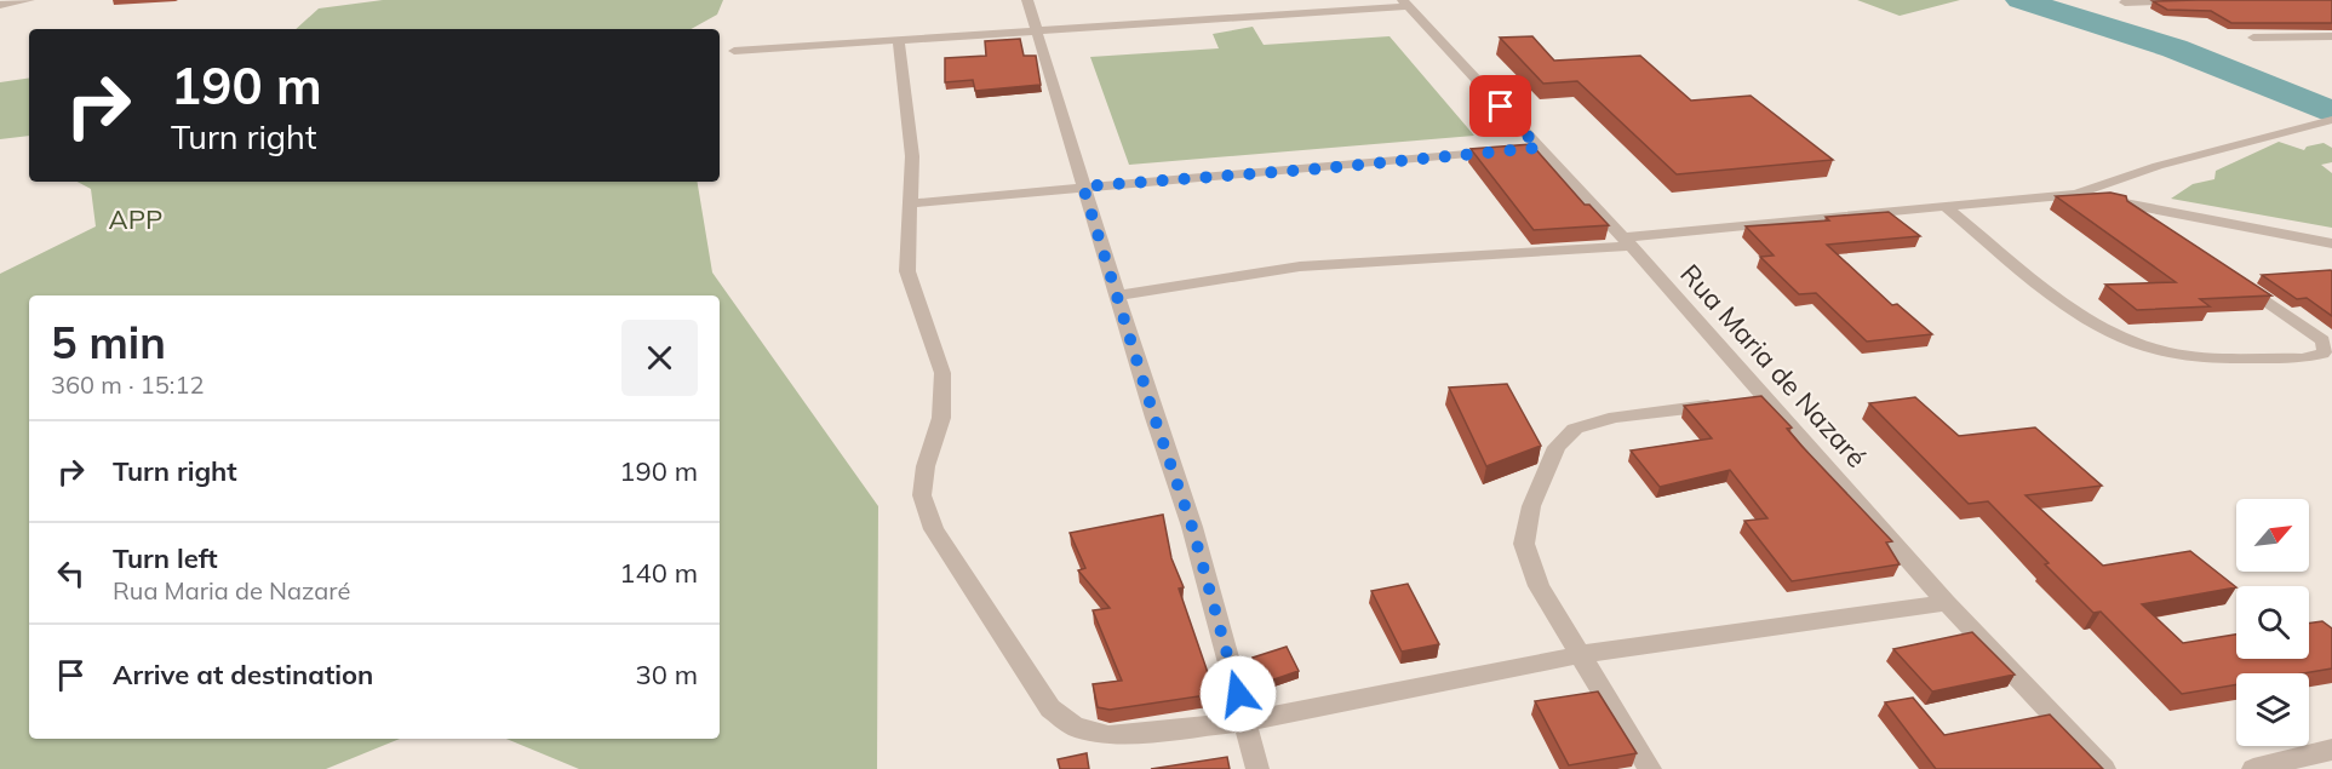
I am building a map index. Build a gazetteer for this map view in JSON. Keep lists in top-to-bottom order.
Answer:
{
  "streets": {
    "street": ["Rua Maria de Nazaré"]
  },
  "parks": ["APP"],
  "north": "top right",
  "page": {
    "turn": ["190 m", "Turn right"],
    "heading": ["5 min", "360 m · 15:12"],
    "list": [
      {
        "name": "Turn right",
        "value": "190 m"
      },
      {
        "name": "Turn left",
        "note": "Rua Maria de Nazaré",
        "value": "140 m"
      },
      {
        "name": "Arrive at destination",
        "value": "30 m"
      }
    ]
  }
}
